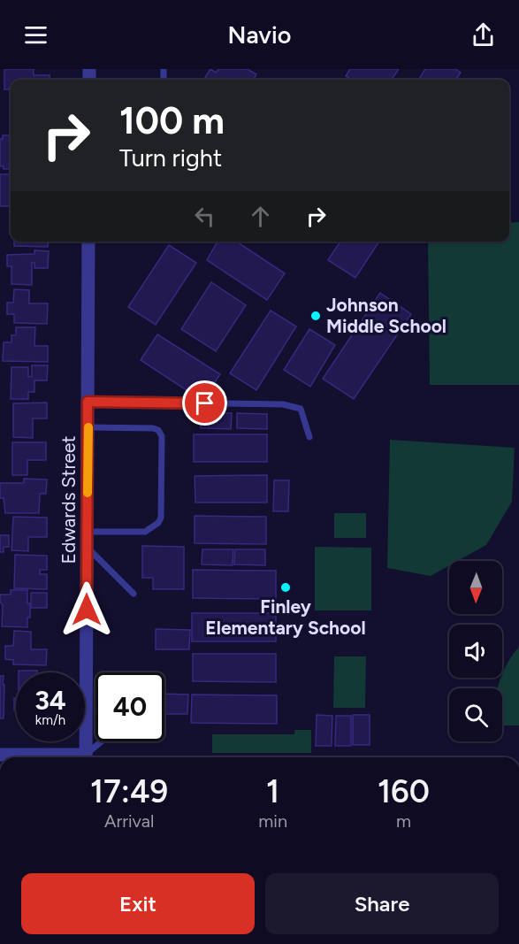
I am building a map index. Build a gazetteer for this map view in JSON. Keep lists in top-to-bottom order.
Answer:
{
  "streets": {
    "street": ["Edwards Street"]
  },
  "places": ["Johnson Middle School", "Finley Elementary School"],
  "north": "bottom",
  "page": {
    "header": "Navio",
    "turn": ["100 m", "Turn right"],
    "speed": "34 km/h",
    "limit": "40",
    "eta": [
      "17:49",
      "Arrival",
      "1",
      "min",
      "160",
      "m"
    ],
    "buttons": ["Exit", "Share"]
  }
}
